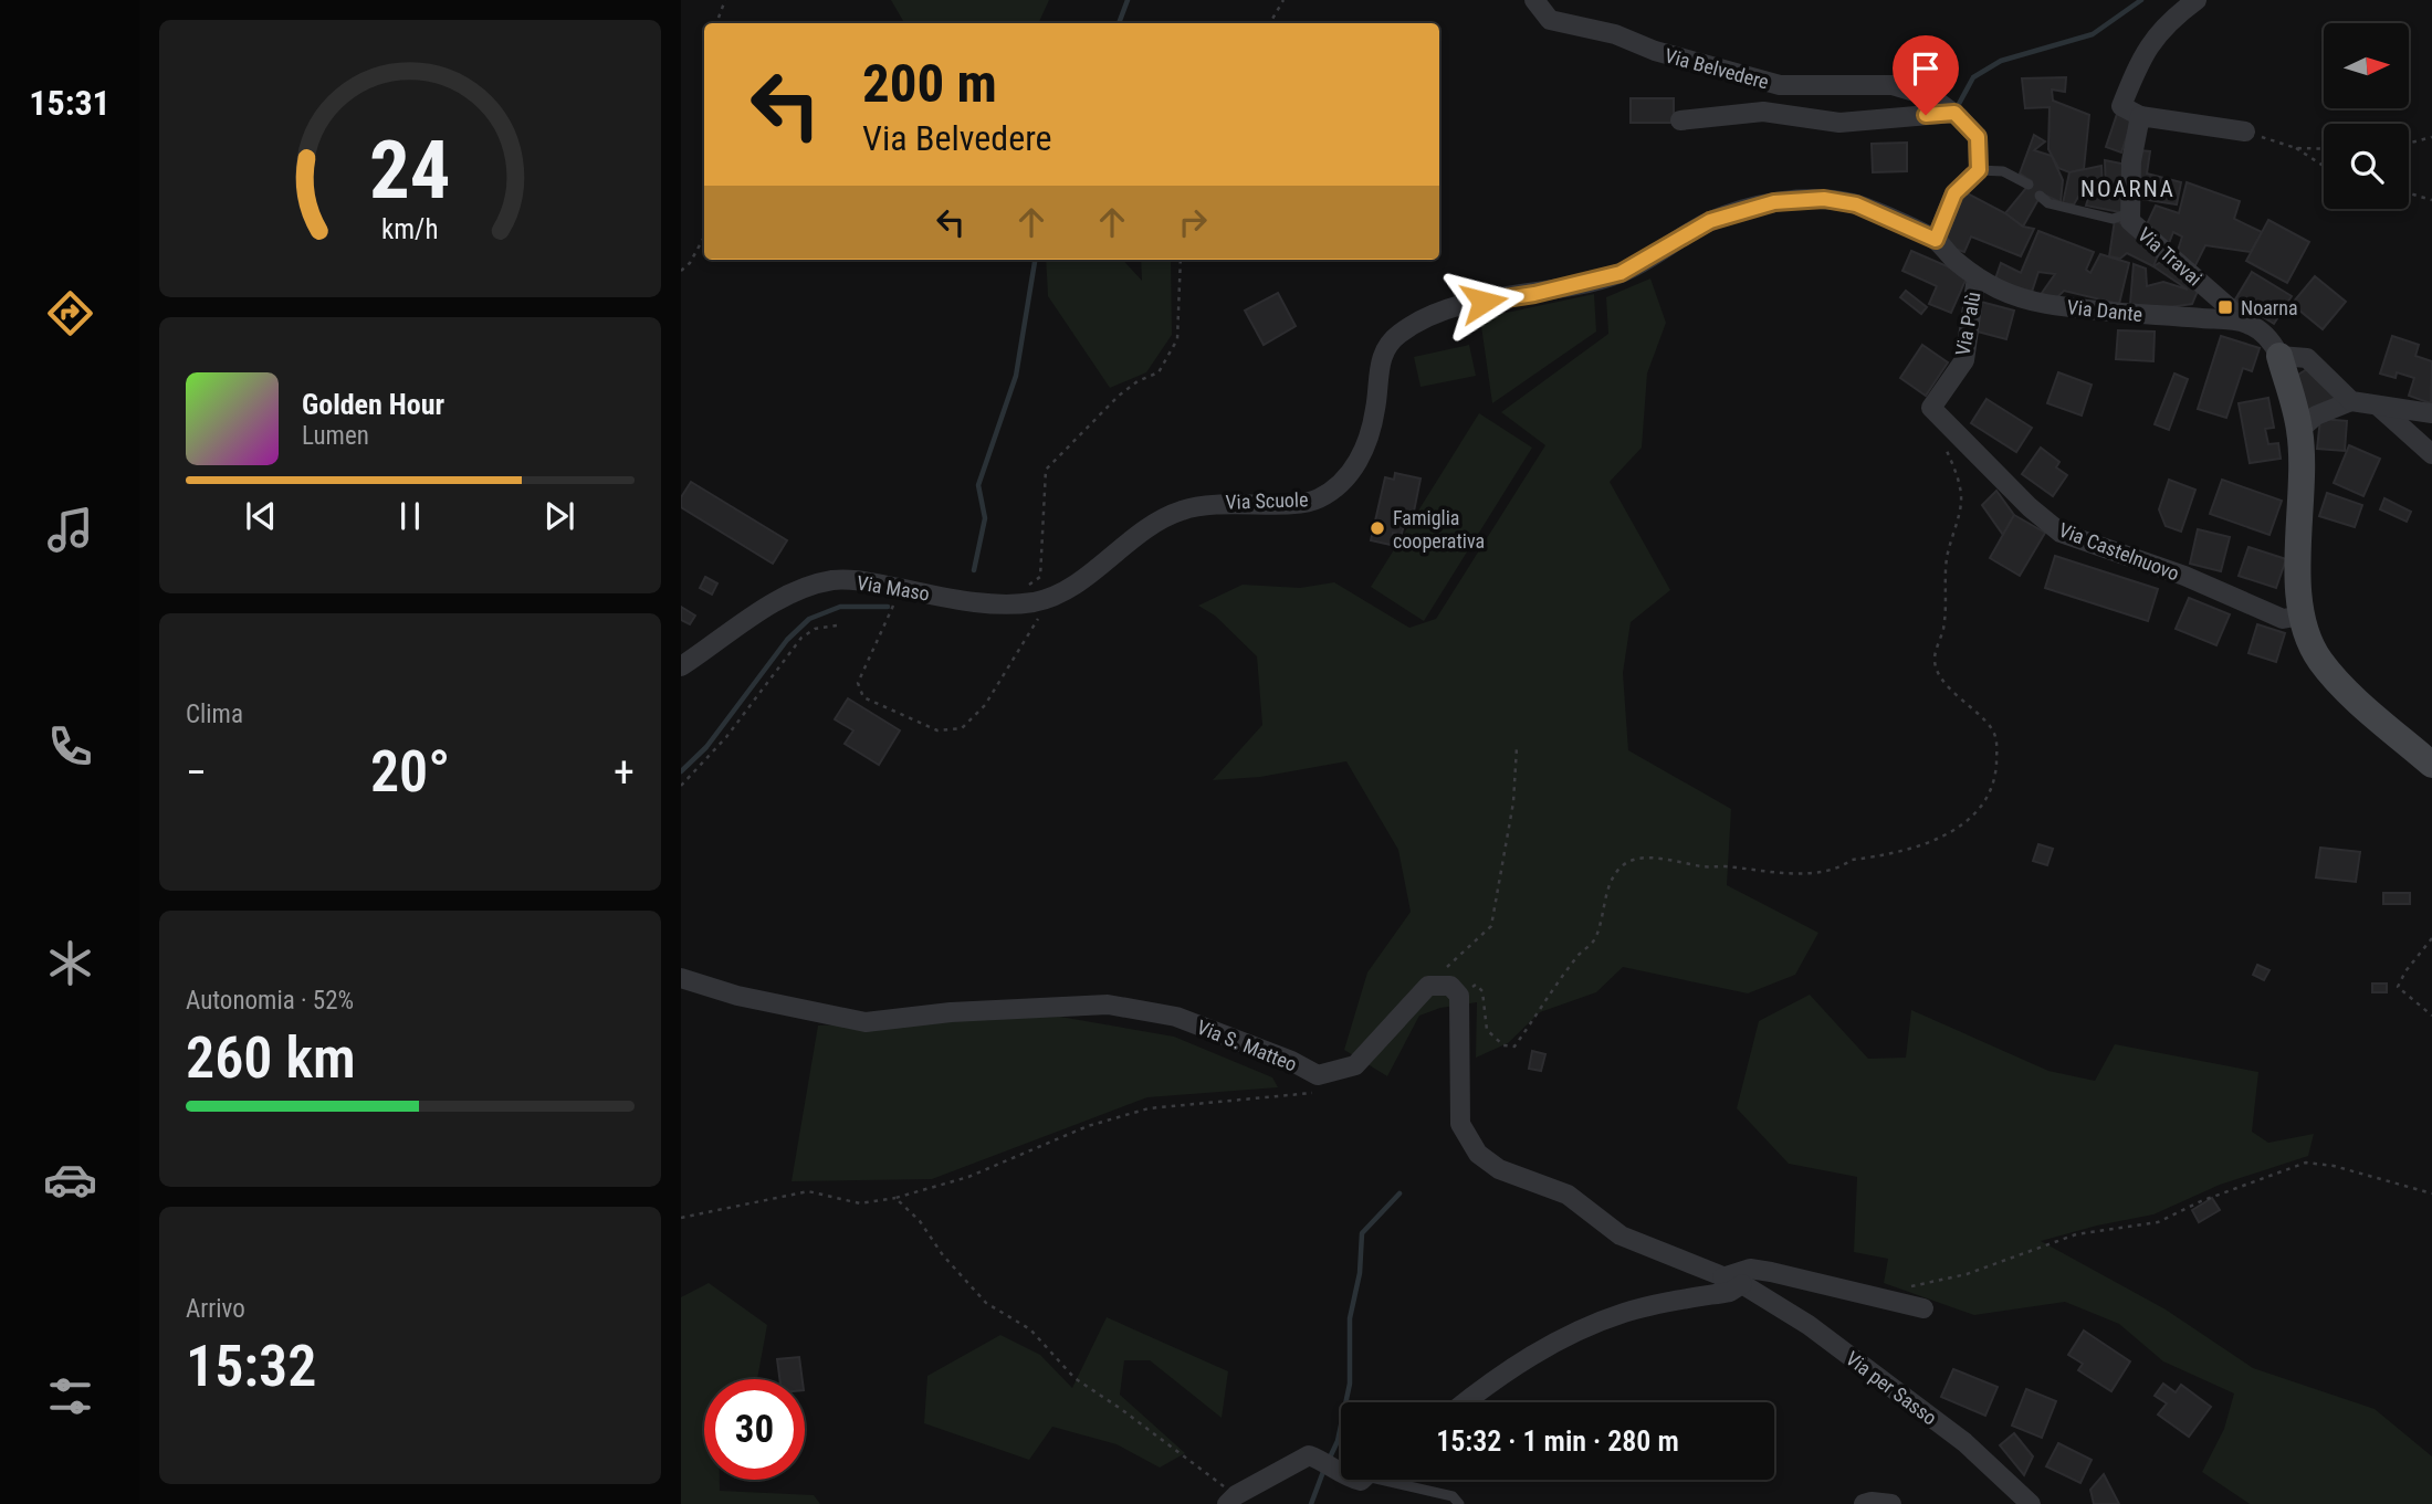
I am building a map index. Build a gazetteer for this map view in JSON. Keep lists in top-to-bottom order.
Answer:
{
  "streets": {
    "street": [
      "Via Belvedere",
      "Via Travai",
      "Via Dante",
      "Via Palù",
      "Via Scuole",
      "Via Castelnuovo",
      "Via Maso",
      "Via S. Matteo",
      "Via per Sasso"
    ]
  },
  "crossings": [
    ["Via Travai", "Via Dante"],
    ["Via Dante", "Via Palù"],
    ["Via Dante", "Via Scuole"],
    ["Via Palù", "Via Castelnuovo"],
    ["Via Scuole", "Via Maso"]
  ],
  "districts": ["NOARNA"],
  "places": {
    "transit": ["Noarna"],
    "other": ["Famiglia cooperativa"]
  },
  "north": "right",
  "page": {
    "tabs": "15:31",
    "turn": ["200 m", "Via Belvedere"],
    "song": ["Golden Hour", "Lumen"],
    "tile": [
      "Clima",
      ["Autonomia · 52%", "260 km"],
      ["Arrivo", "15:32"]
    ],
    "heat": ["−", "20°", "+"],
    "limit": "30",
    "trip": "15:32 · 1 min · 280 m",
    "gauge": ["24", "km/h"]
  }
}
